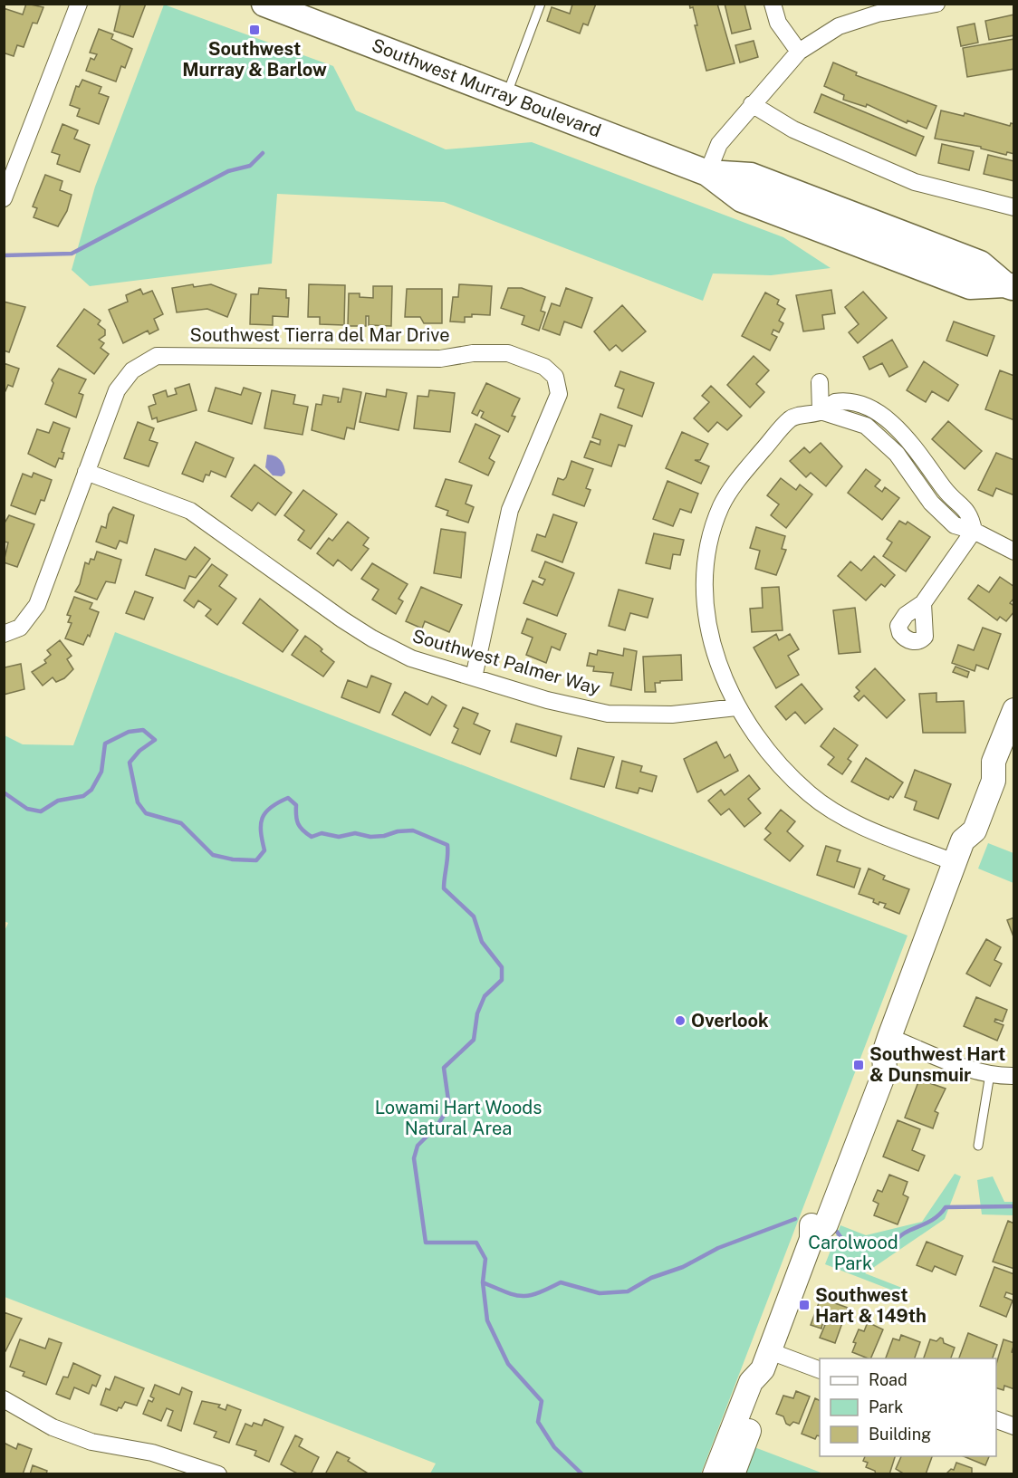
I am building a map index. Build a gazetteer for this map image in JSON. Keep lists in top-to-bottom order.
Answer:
{
  "streets": {
    "main road": ["Southwest Murray Boulevard"],
    "street": ["Southwest Tierra del Mar Drive", "Southwest Palmer Way"]
  },
  "crossings": [
    ["Southwest Tierra del Mar Drive", "Southwest Palmer Way"]
  ],
  "parks": ["Lowami Hart Woods Natural Area", "Carolwood Park"],
  "places": {
    "transit": ["Southwest Murray & Barlow", "Southwest Hart & Dunsmuir", "Southwest Hart & 149th"],
    "other": ["Overlook"]
  },
  "legend": ["Road", "Park", "Building"]
}
